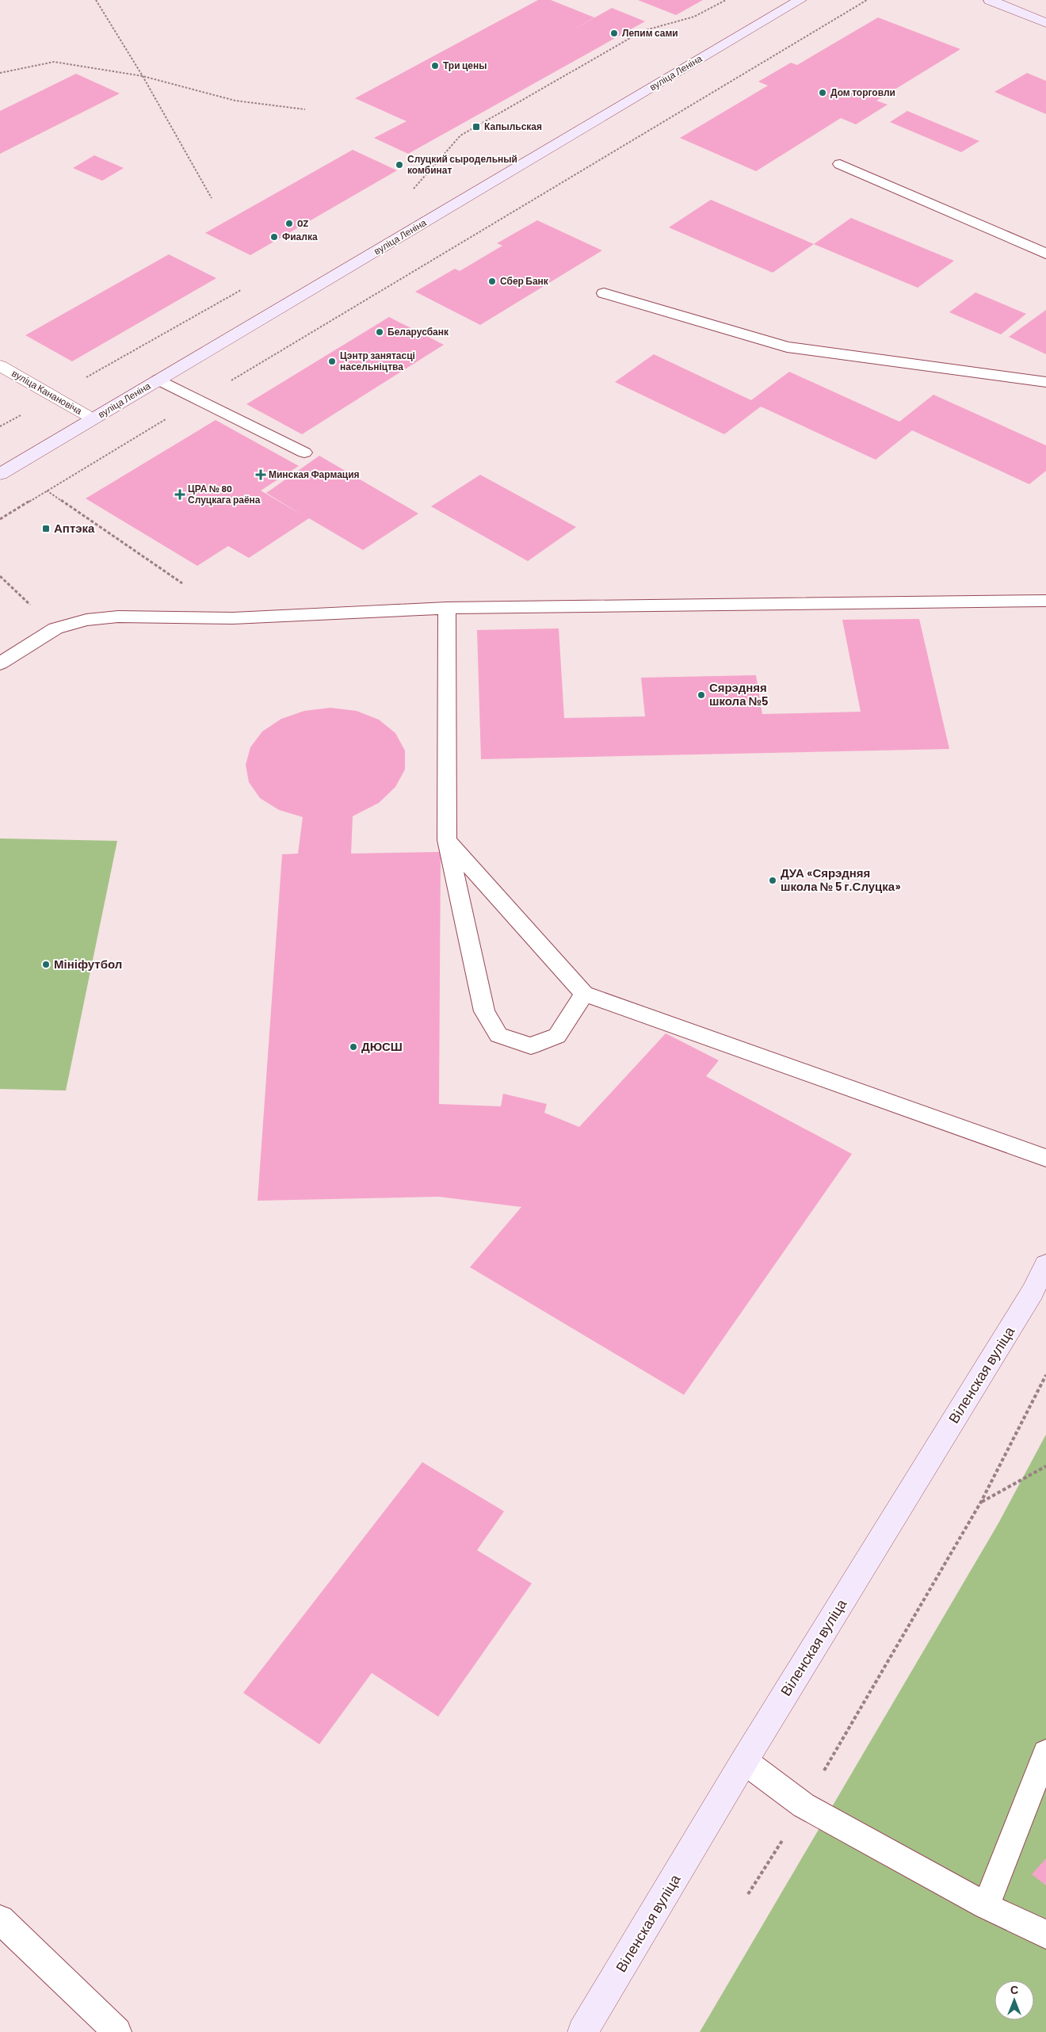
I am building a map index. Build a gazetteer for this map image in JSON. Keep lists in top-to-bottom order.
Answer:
{
  "streets": {
    "main road": ["вуліца Леніна", "Віленская вуліца"],
    "street": ["вуліца Канановіча"]
  },
  "crossings": [
    ["вуліца Леніна", "вуліца Канановіча"]
  ],
  "places": {
    "other": [
      "Лепим сами",
      "Три цены",
      "Дом торговли",
      "Слуцкий сыродельный комбинат",
      "OZ",
      "Фиалка",
      "Сбер Банк",
      "Беларусбанк",
      "Цэнтр занятасці насельніцтва",
      "Сярэдняя школа №5",
      "ДУА «Сярэдняя школа № 5 г.Слуцка»",
      "Мініфутбол",
      "ДЮСШ"
    ],
    "transit": ["Капыльская", "Аптэка"],
    "health": ["Минская Фармация", "ЦРА № 80 Слуцкага раёна"]
  },
  "north": "top"
}
